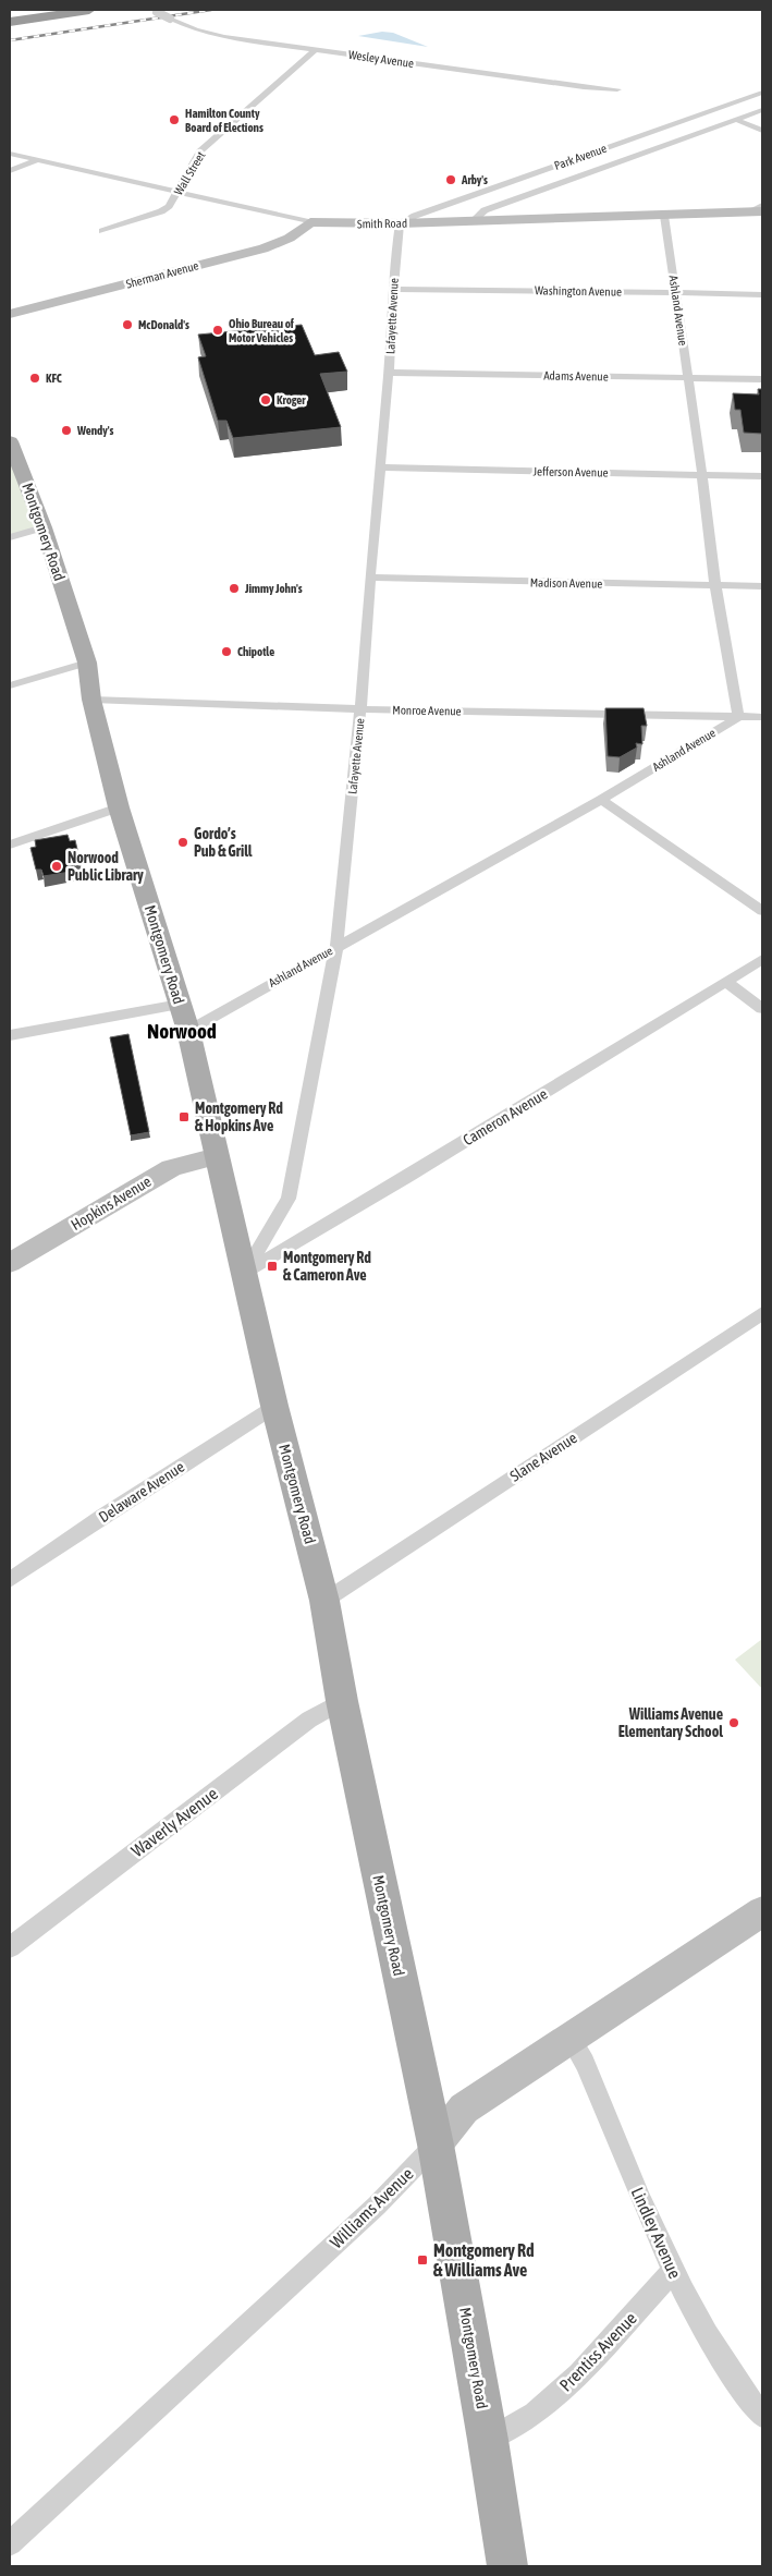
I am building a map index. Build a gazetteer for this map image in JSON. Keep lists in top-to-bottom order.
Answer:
{
  "streets": {
    "main road": [
      "Smith Road",
      "Sherman Avenue",
      "Montgomery Road",
      "Hopkins Avenue",
      "Williams Avenue"
    ],
    "street": [
      "Wesley Avenue",
      "Park Avenue",
      "Wall Street",
      "Washington Avenue",
      "Ashland Avenue",
      "Lafayette Avenue",
      "Adams Avenue",
      "Jefferson Avenue",
      "Madison Avenue",
      "Monroe Avenue",
      "Cameron Avenue",
      "Slane Avenue",
      "Delaware Avenue",
      "Waverly Avenue",
      "Lindley Avenue",
      "Prentiss Avenue"
    ]
  },
  "crossings": [
    ["Wesley Avenue", "Wall Street"],
    ["Park Avenue", "Smith Road"],
    ["Park Avenue", "Lafayette Avenue"],
    ["Wall Street", "Smith Road"],
    ["Smith Road", "Sherman Avenue"],
    ["Smith Road", "Ashland Avenue"],
    ["Smith Road", "Lafayette Avenue"],
    ["Washington Avenue", "Ashland Avenue"],
    ["Washington Avenue", "Lafayette Avenue"],
    ["Ashland Avenue", "Lafayette Avenue"],
    ["Ashland Avenue", "Adams Avenue"],
    ["Ashland Avenue", "Jefferson Avenue"],
    ["Ashland Avenue", "Montgomery Road"],
    ["Ashland Avenue", "Madison Avenue"],
    ["Ashland Avenue", "Monroe Avenue"],
    ["Lafayette Avenue", "Adams Avenue"],
    ["Lafayette Avenue", "Jefferson Avenue"],
    ["Lafayette Avenue", "Montgomery Road"],
    ["Lafayette Avenue", "Madison Avenue"],
    ["Lafayette Avenue", "Monroe Avenue"],
    ["Lafayette Avenue", "Cameron Avenue"],
    ["Montgomery Road", "Monroe Avenue"],
    ["Montgomery Road", "Cameron Avenue"],
    ["Montgomery Road", "Hopkins Avenue"],
    ["Montgomery Road", "Slane Avenue"],
    ["Montgomery Road", "Delaware Avenue"],
    ["Montgomery Road", "Waverly Avenue"],
    ["Montgomery Road", "Williams Avenue"],
    ["Montgomery Road", "Prentiss Avenue"],
    ["Williams Avenue", "Lindley Avenue"],
    ["Lindley Avenue", "Prentiss Avenue"]
  ],
  "districts": ["Norwood"],
  "places": {
    "other": [
      "Hamilton County Board of Elections",
      "Arby's",
      "McDonald's",
      "Ohio Bureau of Motor Vehicles",
      "KFC",
      "Kroger",
      "Wendy's",
      "Jimmy John's",
      "Chipotle",
      "Gordo’s Pub & Grill",
      "Norwood Public Library",
      "Williams Avenue Elementary School"
    ],
    "transit": ["Montgomery Rd & Hopkins Ave", "Montgomery Rd & Cameron Ave", "Montgomery Rd & Williams Ave"]
  }
}
